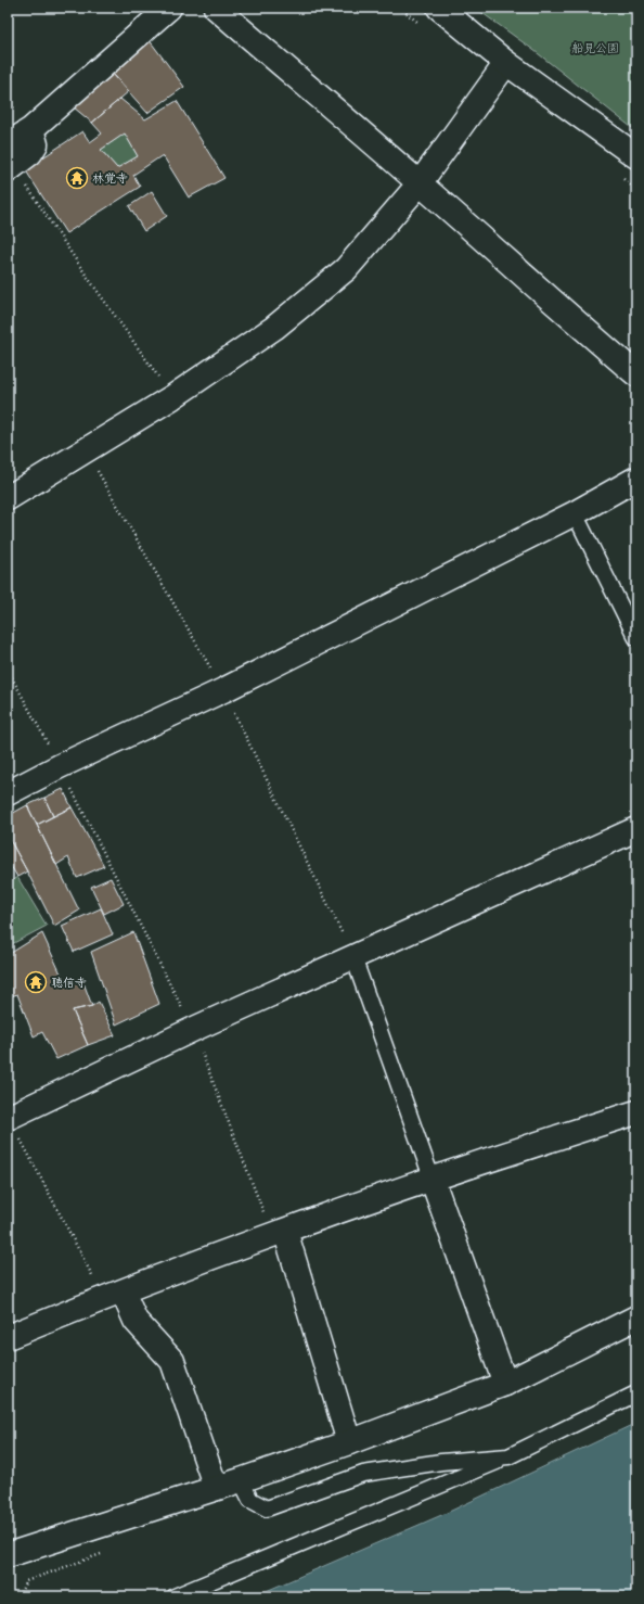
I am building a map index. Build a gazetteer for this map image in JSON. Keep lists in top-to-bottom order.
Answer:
{
  "parks": ["船見公園"],
  "places": {
    "temple": ["林覚寺", "聴信寺"]
  }
}
